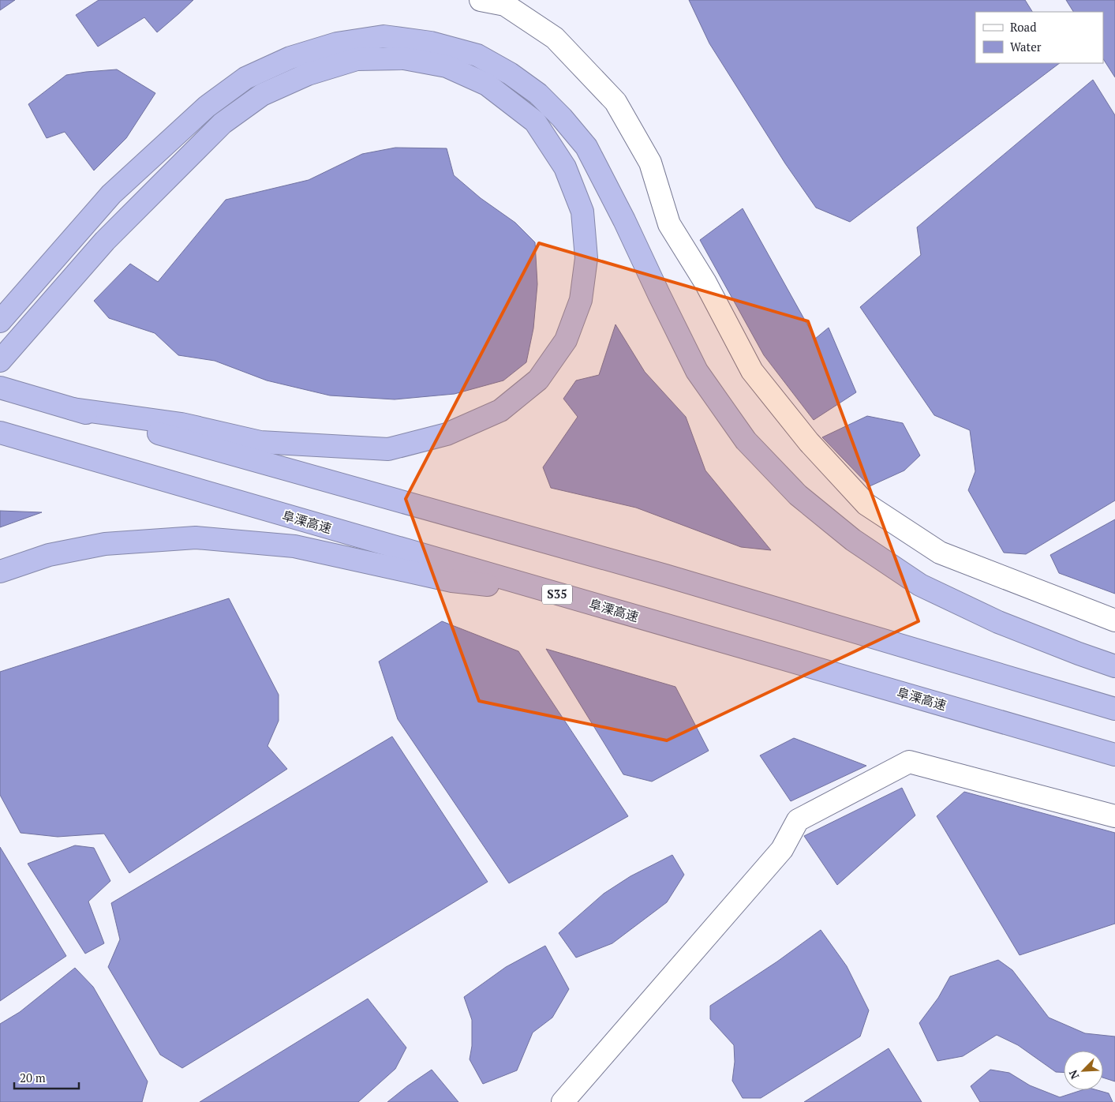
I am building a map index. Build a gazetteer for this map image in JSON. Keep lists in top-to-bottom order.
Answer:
{
  "streets": {
    "highway": ["阜溧高速", "S35"]
  },
  "legend": ["Road", "Water"],
  "scale_bar": "20 m",
  "north": "bottom left"
}
